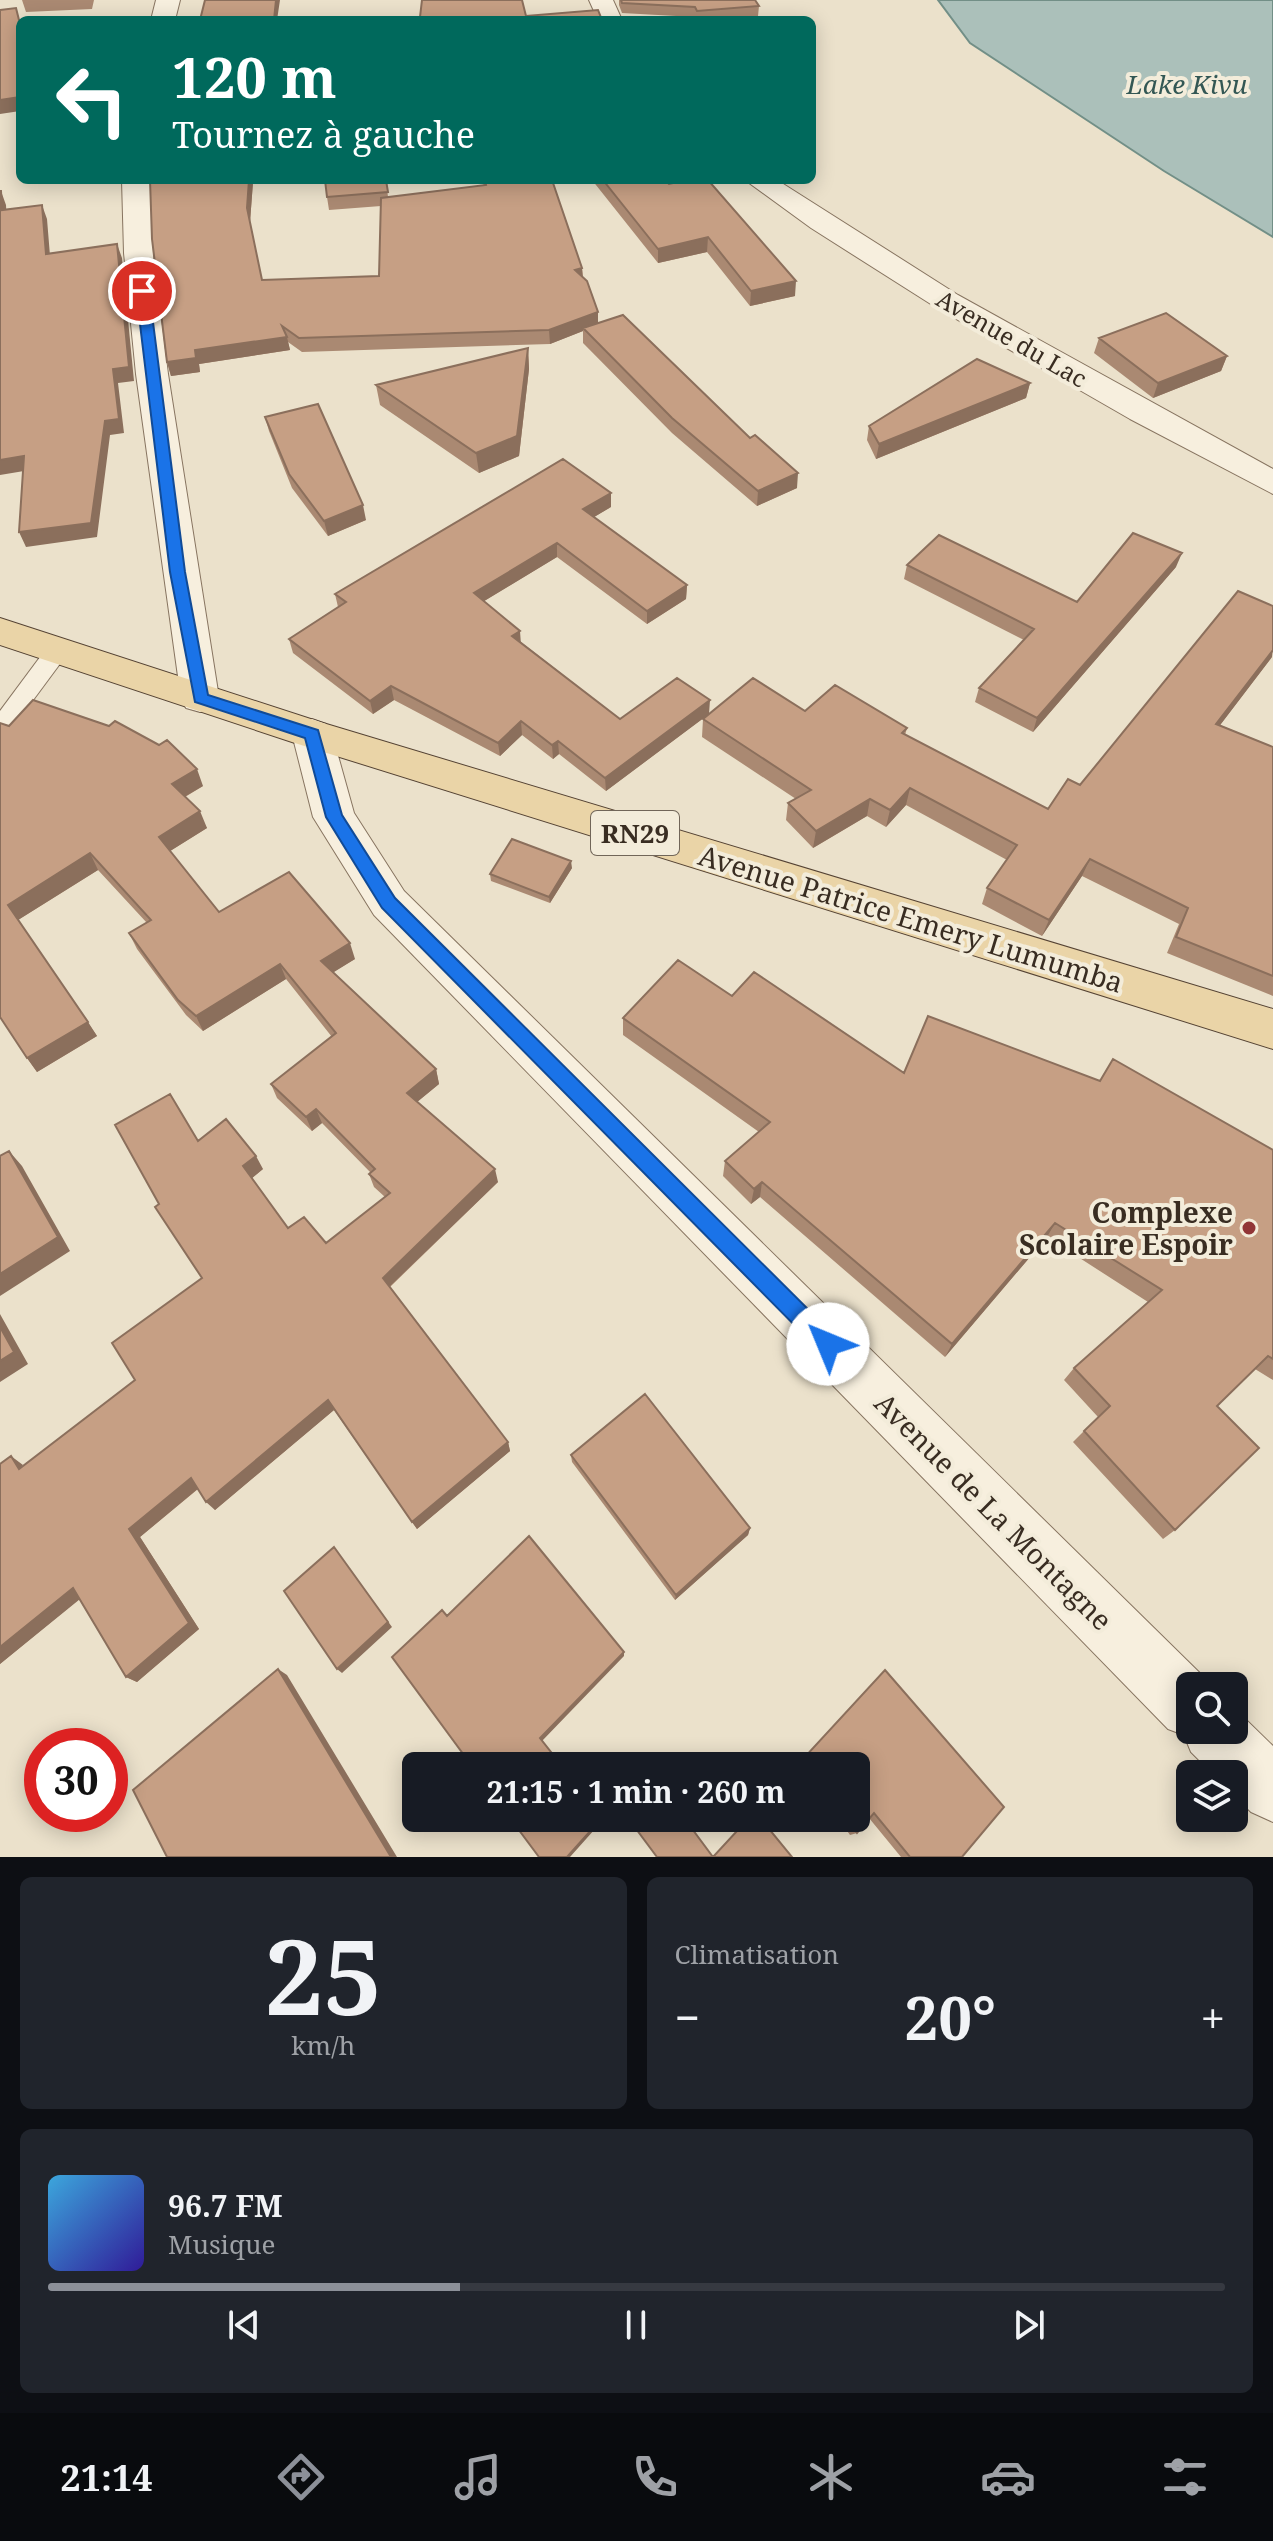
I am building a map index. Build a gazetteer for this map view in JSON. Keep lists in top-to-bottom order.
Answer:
{
  "streets": {
    "main road": ["RN29", "Avenue Patrice Emery Lumumba"],
    "street": ["Avenue du Lac", "Avenue de La Montagne"]
  },
  "crossings": [
    ["Avenue Patrice Emery Lumumba", "Avenue de La Montagne"]
  ],
  "water": ["Lake Kivu"],
  "places": ["Complexe Scolaire Espoir"],
  "page": {
    "turn": ["120 m", "Tournez à gauche"],
    "limit": "30",
    "trip": "21:15 · 1 min · 260 m",
    "tile": [
      ["25", "km/h"],
      "Climatisation"
    ],
    "heat": ["−", "20°", "+"],
    "song": ["96.7 FM", "Musique"],
    "tabs": "21:14"
  }
}
